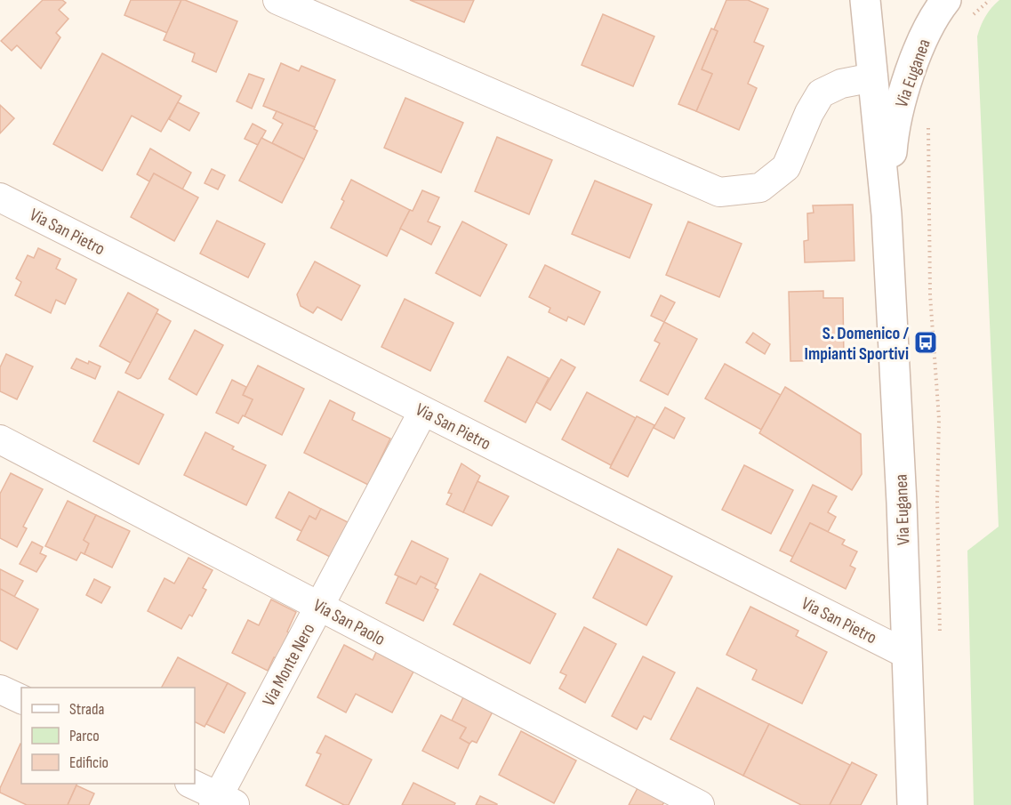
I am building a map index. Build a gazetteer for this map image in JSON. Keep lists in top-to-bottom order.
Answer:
{
  "streets": {
    "street": [
      "Via Euganea",
      "Via San Pietro",
      "Via San Paolo",
      "Via Monte Nero"
    ]
  },
  "crossings": [
    ["Via Euganea", "Via San Pietro"],
    ["Via San Pietro", "Via Monte Nero"],
    ["Via San Paolo", "Via Monte Nero"]
  ],
  "places": {
    "bus stop": ["S. Domenico / Impianti Sportivi"]
  },
  "legend": ["Strada", "Parco", "Edificio"]
}
